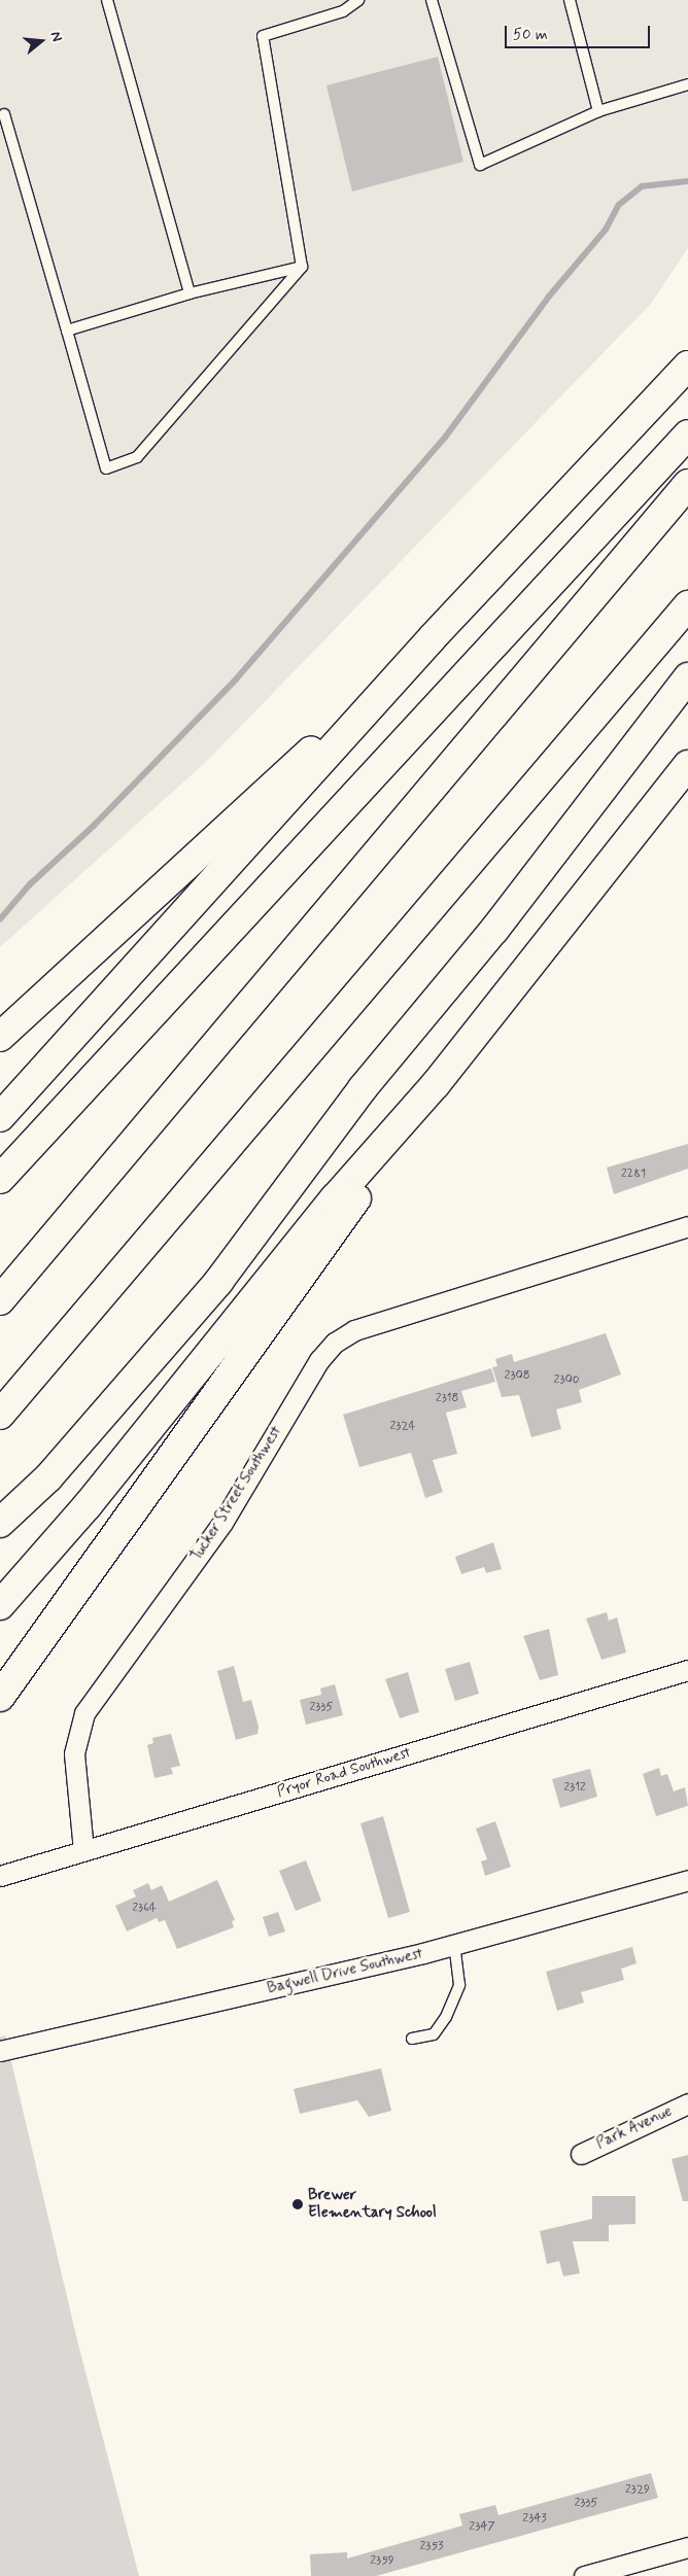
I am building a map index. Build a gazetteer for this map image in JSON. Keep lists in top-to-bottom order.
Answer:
{
  "streets": {
    "street": [
      "Tucker Street Southwest",
      "Pryor Road Southwest",
      "Bagwell Drive Southwest",
      "Park Avenue"
    ]
  },
  "crossings": [
    ["Tucker Street Southwest", "Pryor Road Southwest"]
  ],
  "places": ["Brewer Elementary School"],
  "house_numbers": [
    "2281",
    "2308",
    "2300",
    "2318",
    "2324",
    "2335",
    "2312",
    "2364",
    "2329",
    "2335",
    "2343",
    "2347",
    "2353",
    "2359"
  ],
  "scale_bar": "50 m",
  "north": "right"
}
